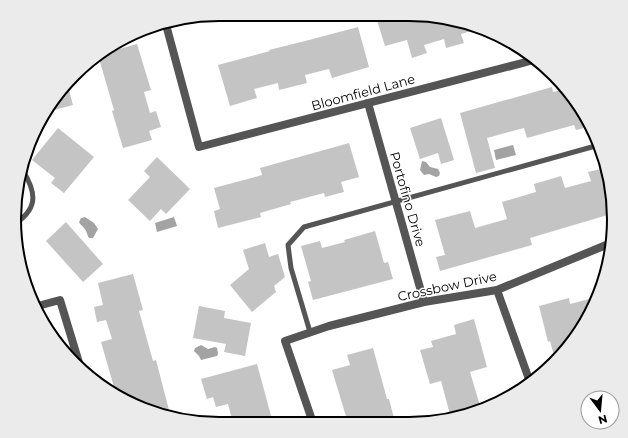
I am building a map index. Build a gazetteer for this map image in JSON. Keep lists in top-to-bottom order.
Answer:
{
  "streets": {
    "street": ["Bloomfield Lane", "Portofino Drive", "Crossbow Drive"]
  },
  "crossings": [
    ["Bloomfield Lane", "Portofino Drive"],
    ["Portofino Drive", "Crossbow Drive"]
  ],
  "north": "bottom"
}
